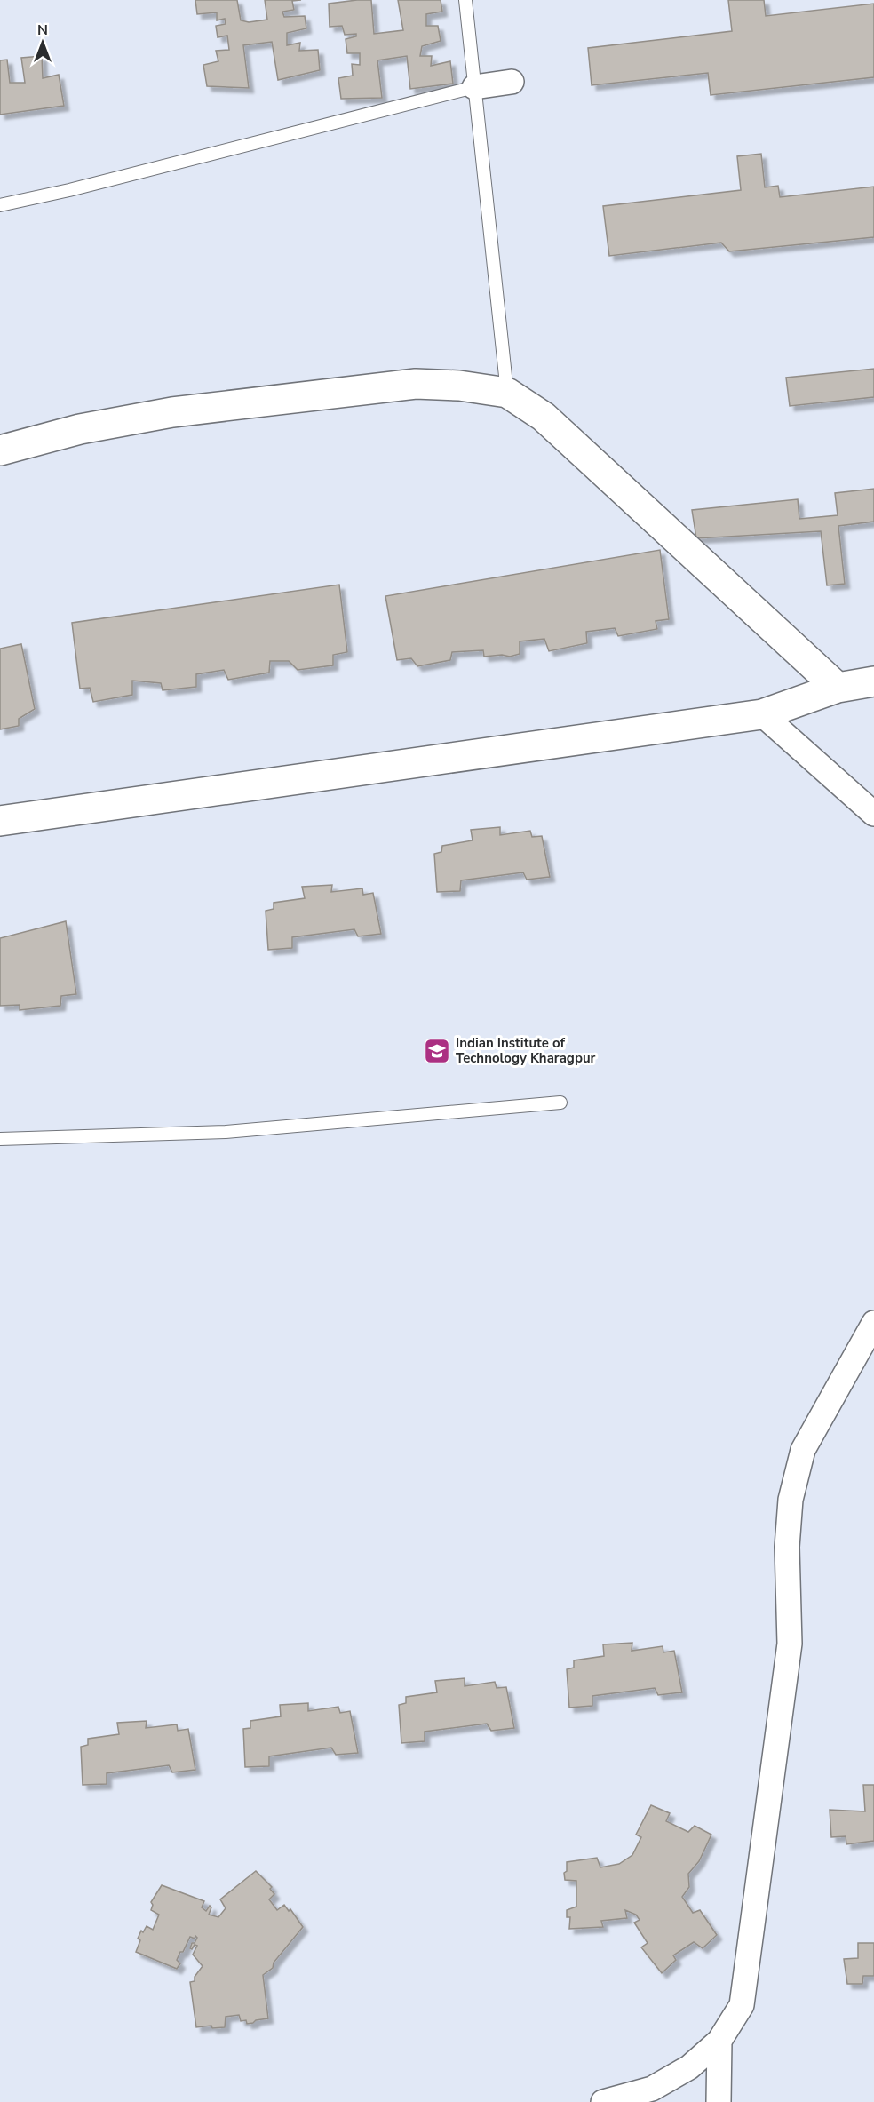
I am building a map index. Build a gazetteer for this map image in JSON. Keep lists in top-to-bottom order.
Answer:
{
  "places": {
    "school or university": ["Indian Institute of Technology Kharagpur"]
  },
  "north": "top"
}
